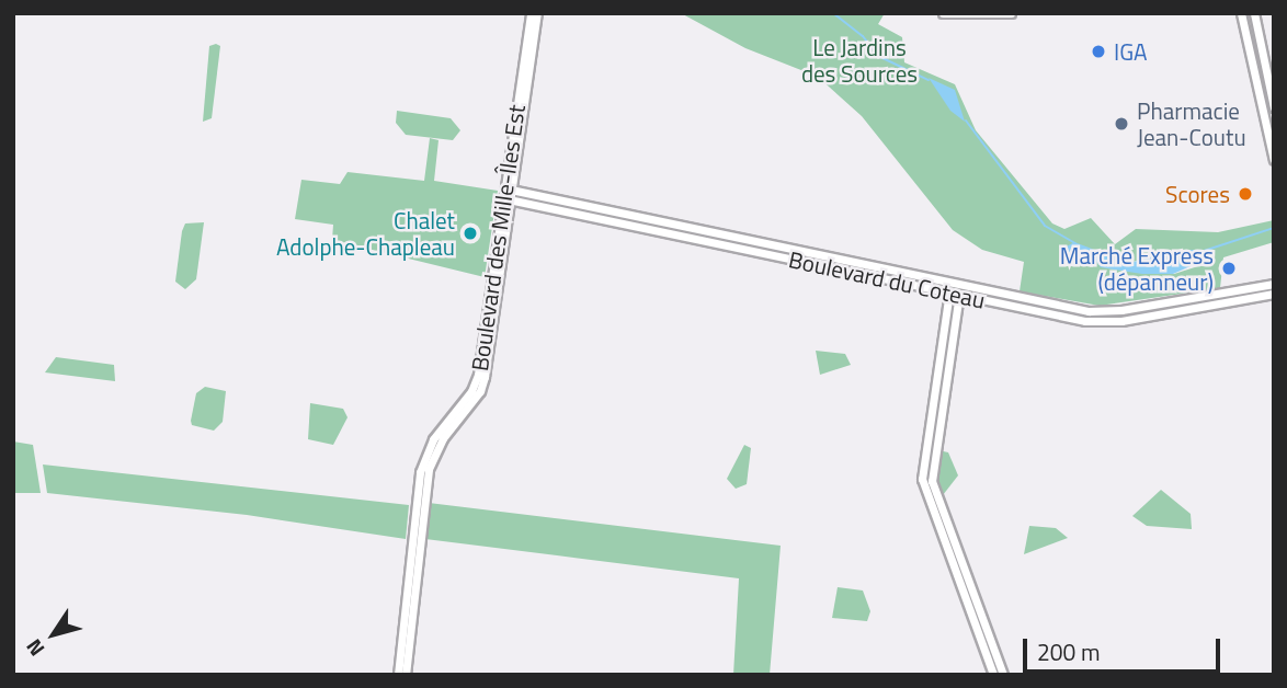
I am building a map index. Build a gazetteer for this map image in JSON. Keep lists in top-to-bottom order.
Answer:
{
  "streets": {
    "street": ["Boulevard des Mille-Îles Est", "Boulevard du Coteau"]
  },
  "crossings": [
    ["Boulevard des Mille-Îles Est", "Boulevard du Coteau"]
  ],
  "parks": ["Le Jardins des Sources"],
  "places": [
    "IGA",
    "Pharmacie Jean-Coutu",
    "Scores",
    "Chalet Adolphe-Chapleau",
    "Marché Express (dépanneur)"
  ],
  "scale_bar": "200 m",
  "north": "bottom left"
}
